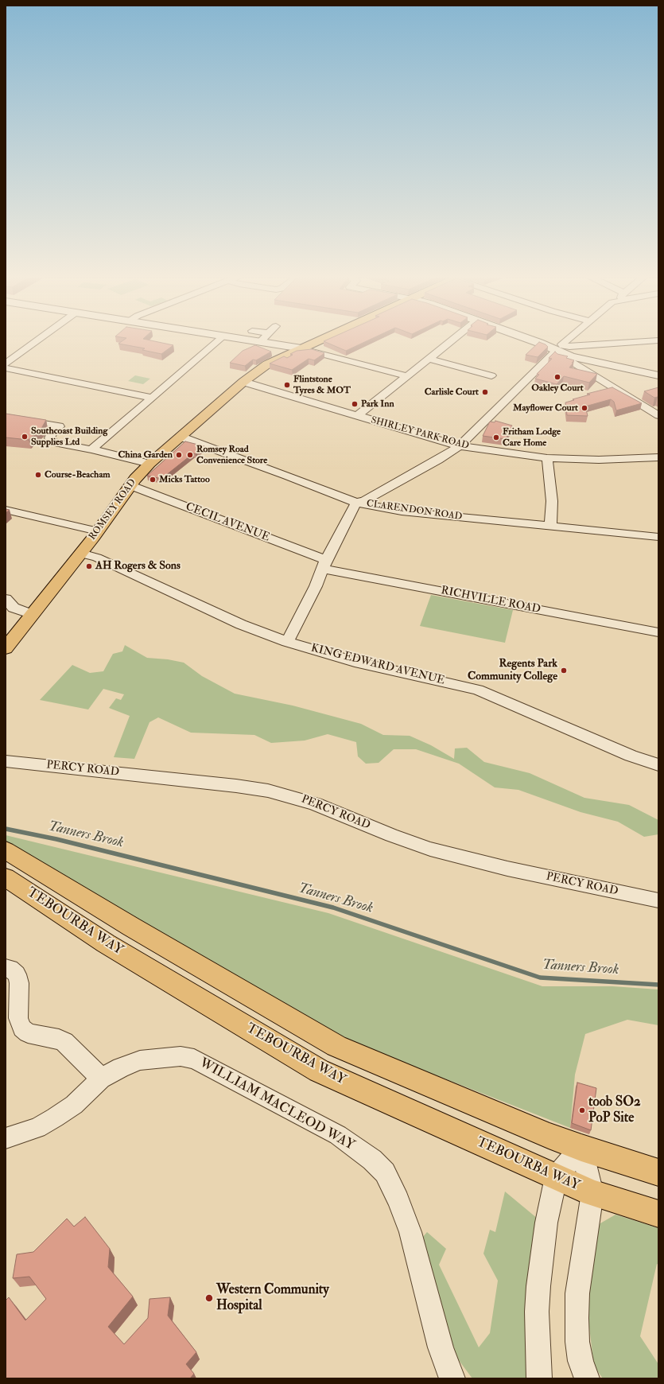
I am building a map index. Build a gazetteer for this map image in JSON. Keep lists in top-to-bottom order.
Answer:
{
  "streets": {
    "main road": ["ROMSEY ROAD", "TEBOURBA WAY"],
    "street": [
      "SHIRLEY PARK ROAD",
      "CLARENDON ROAD",
      "CECIL AVENUE",
      "RICHVILLE ROAD",
      "KING EDWARD AVENUE",
      "PERCY ROAD",
      "WILLIAM MACLEOD WAY"
    ]
  },
  "crossings": [
    ["SHIRLEY PARK ROAD", "ROMSEY ROAD"],
    ["ROMSEY ROAD", "CLARENDON ROAD"],
    ["ROMSEY ROAD", "CECIL AVENUE"],
    ["ROMSEY ROAD", "KING EDWARD AVENUE"],
    ["CECIL AVENUE", "RICHVILLE ROAD"]
  ],
  "water": ["Tanners Brook"],
  "places": [
    "Oakley Court",
    "Flintstone Tyres & MOT",
    "Carlisle Court",
    "Park Inn",
    "Mayflower Court",
    "Southcoast Building Supplies Ltd",
    "Fritham Lodge Care Home",
    "China Garden",
    "Romsey Road Convenience Store",
    "Course-Beacham",
    "Micks Tattoo",
    "AH Rogers & Sons",
    "Regents Park Community College",
    "toob SO2 PoP Site",
    "Western Community Hospital"
  ]
}
